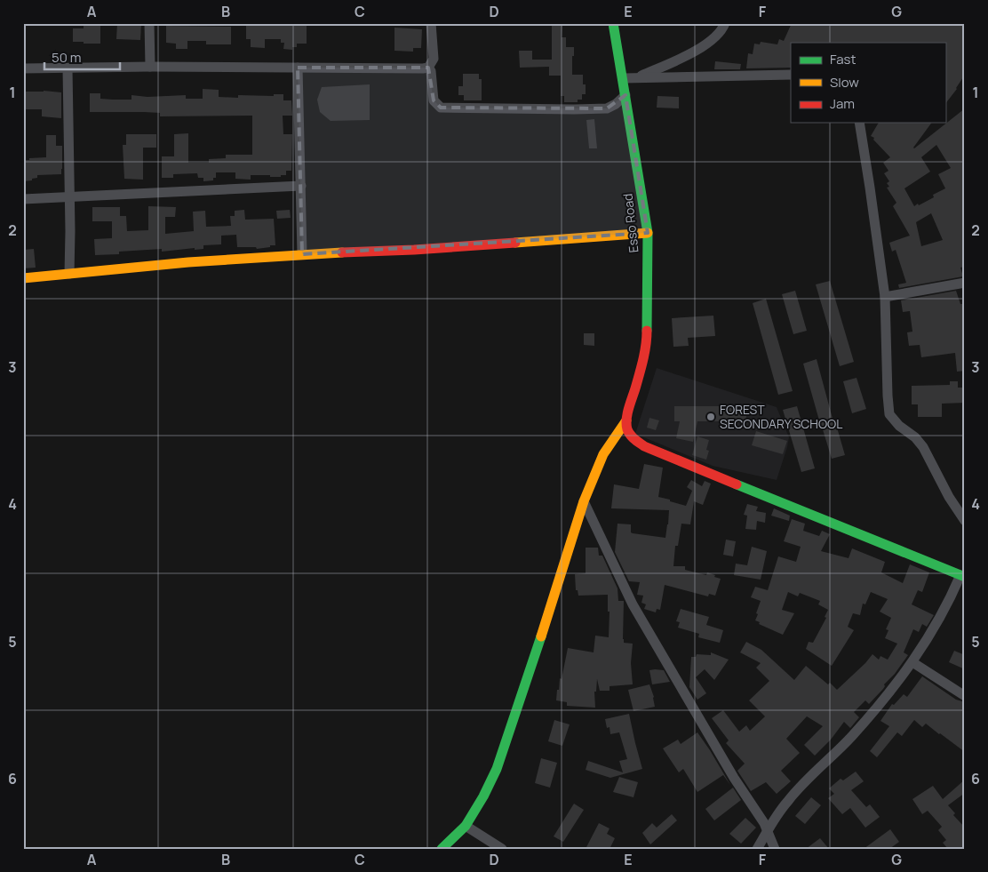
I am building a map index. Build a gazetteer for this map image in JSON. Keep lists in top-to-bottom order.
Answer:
{
  "streets": {
    "street": ["Esso Road"]
  },
  "places": ["FOREST SECONDARY SCHOOL"],
  "legend": ["Fast", "Slow", "Jam"],
  "scale_bar": "50 m",
  "grid": {
    "columns": [
      "A",
      "B",
      "C",
      "D",
      "E",
      "F",
      "G"
    ],
    "rows": [
      "1",
      "2",
      "3",
      "4",
      "5",
      "6"
    ]
  }
}
